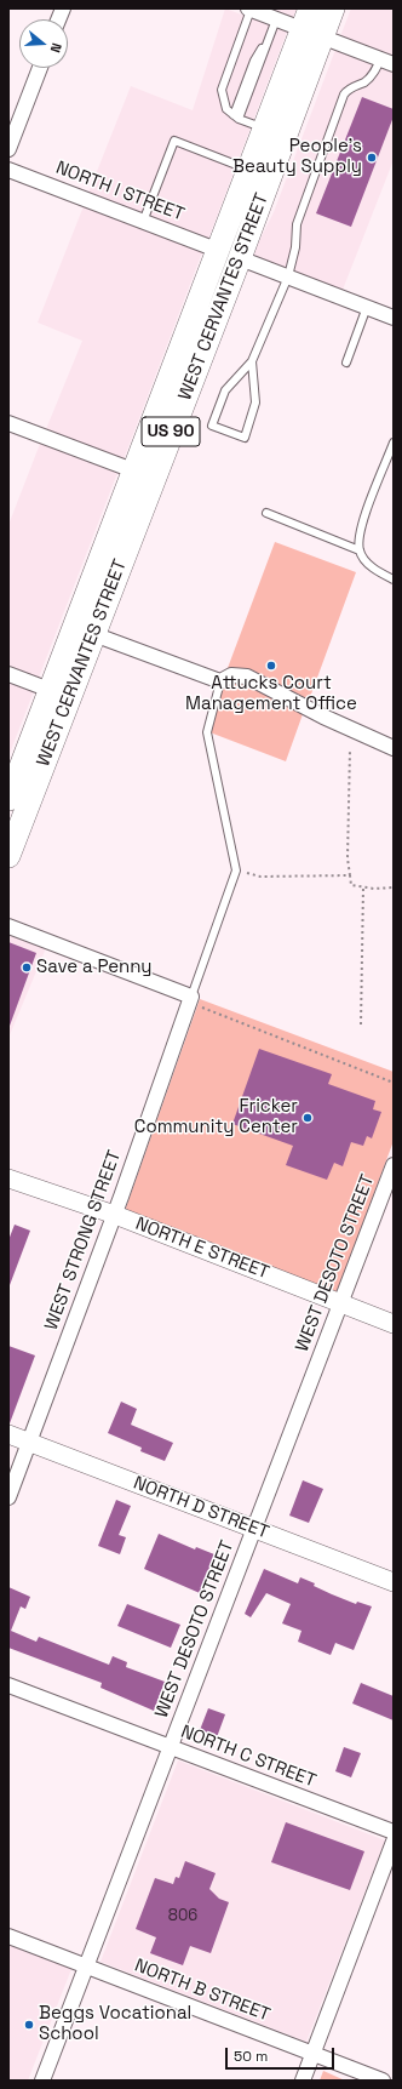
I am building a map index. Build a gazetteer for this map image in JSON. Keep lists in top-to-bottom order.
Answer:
{
  "streets": {
    "main road": ["WEST CERVANTES STREET", "US 90"],
    "street": [
      "NORTH I STREET",
      "WEST STRONG STREET",
      "NORTH E STREET",
      "WEST DESOTO STREET",
      "NORTH D STREET",
      "NORTH C STREET",
      "NORTH B STREET"
    ]
  },
  "crossings": [
    ["NORTH I STREET", "WEST CERVANTES STREET"],
    ["WEST STRONG STREET", "NORTH E STREET"],
    ["WEST STRONG STREET", "NORTH D STREET"],
    ["NORTH E STREET", "WEST DESOTO STREET"],
    ["WEST DESOTO STREET", "NORTH D STREET"],
    ["WEST DESOTO STREET", "NORTH C STREET"],
    ["WEST DESOTO STREET", "NORTH B STREET"]
  ],
  "places": [
    "People's Beauty Supply",
    "Attucks Court Management Office",
    "Save a Penny",
    "Fricker Community Center",
    "Beggs Vocational School"
  ],
  "house_numbers": ["806"],
  "scale_bar": "50 m",
  "north": "right"
}
